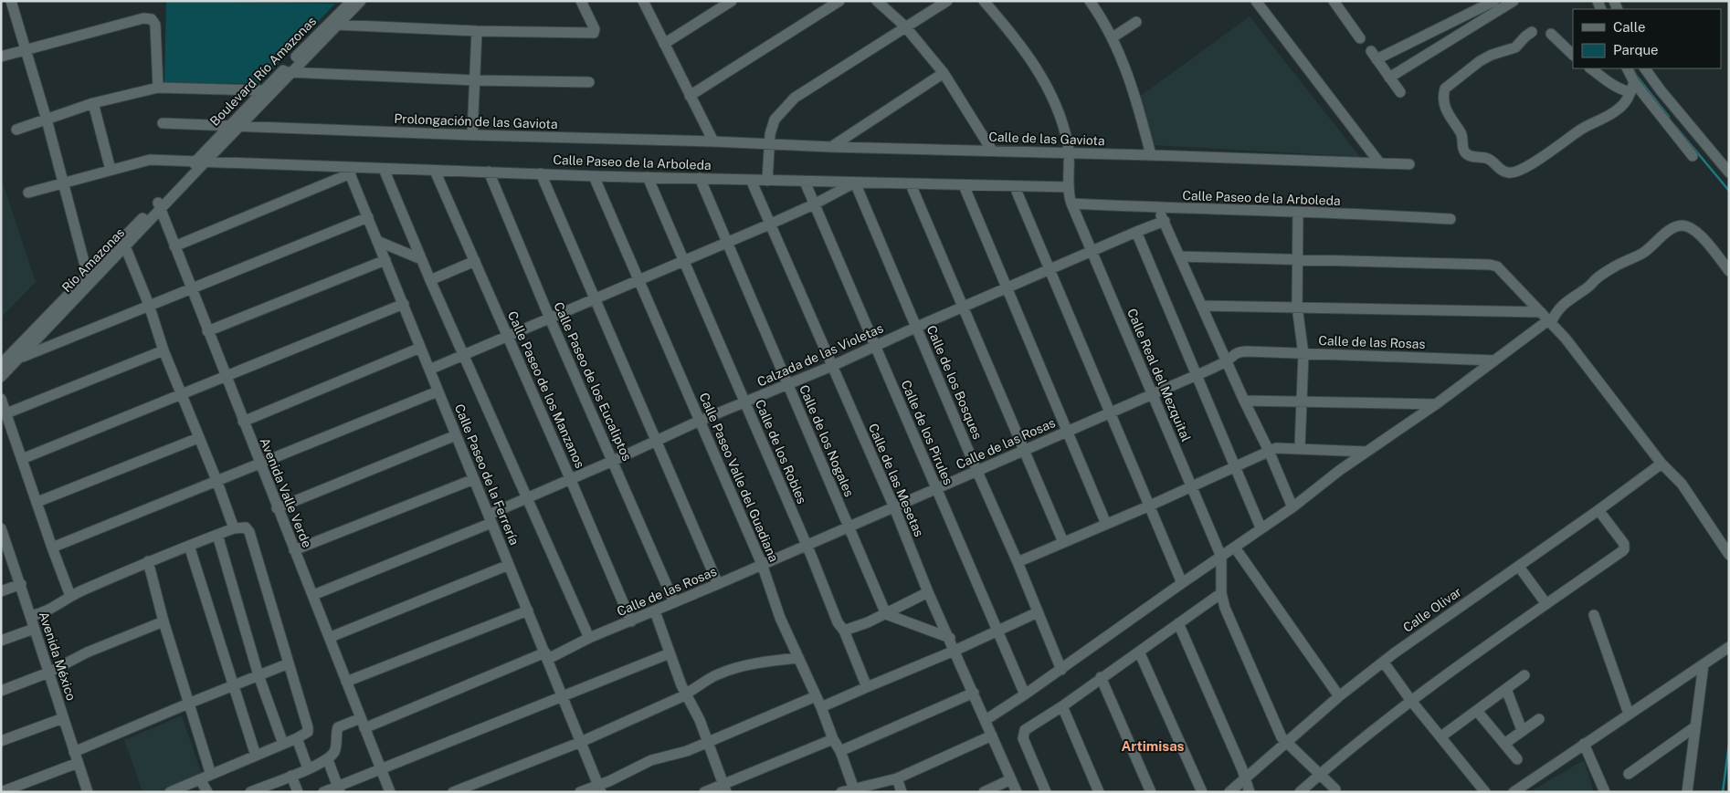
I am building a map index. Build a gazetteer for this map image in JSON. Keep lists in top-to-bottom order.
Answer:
{
  "streets": {
    "street": [
      "Boulevard Río Amazonas",
      "Prolongación de las Gaviota",
      "Calle de las Gaviota",
      "Calle Paseo de la Arboleda",
      "Río Amazonas",
      "Calle de las Rosas",
      "Calzada de las Violetas",
      "Calle Real del Mezquital",
      "Calle Paseo de los Eucaliptos",
      "Calle de los Bosques",
      "Calle Paseo de los Manzanos",
      "Calle de los Pirules",
      "Calle de los Nogales",
      "Calle de los Robles",
      "Calle Paseo de la Ferrería",
      "Calle Paseo Valle del Guadiana",
      "Calle de las Mesetas",
      "Avenida Valle Verde",
      "Calle Olivar",
      "Avenida México"
    ]
  },
  "crossings": [
    ["Boulevard Río Amazonas", "Prolongación de las Gaviota"],
    ["Boulevard Río Amazonas", "Calle Paseo de la Arboleda"],
    ["Boulevard Río Amazonas", "Río Amazonas"],
    ["Prolongación de las Gaviota", "Calle de las Gaviota"],
    ["Calle de las Gaviota", "Calle Real del Mezquital"],
    ["Calle Paseo de la Arboleda", "Río Amazonas"],
    ["Calle Paseo de la Arboleda", "Calle Real del Mezquital"],
    ["Calle Paseo de la Arboleda", "Calle Paseo de los Eucaliptos"],
    ["Calle Paseo de la Arboleda", "Calle de los Bosques"],
    ["Calle Paseo de la Arboleda", "Calle Paseo de los Manzanos"],
    ["Calle Paseo de la Arboleda", "Calle de los Pirules"],
    ["Calle Paseo de la Arboleda", "Calle de los Nogales"],
    ["Calle Paseo de la Arboleda", "Calle de los Robles"],
    ["Calle Paseo de la Arboleda", "Calle Paseo de la Ferrería"],
    ["Calle Paseo de la Arboleda", "Calle Paseo Valle del Guadiana"],
    ["Calle Paseo de la Arboleda", "Calle de las Mesetas"],
    ["Río Amazonas", "Avenida Valle Verde"],
    ["Calle de las Rosas", "Calle Real del Mezquital"],
    ["Calle de las Rosas", "Calle Paseo de los Eucaliptos"],
    ["Calle de las Rosas", "Calle de los Bosques"],
    ["Calle de las Rosas", "Calle Paseo de los Manzanos"],
    ["Calle de las Rosas", "Calle de los Pirules"],
    ["Calle de las Rosas", "Calle de los Nogales"],
    ["Calle de las Rosas", "Calle de los Robles"],
    ["Calle de las Rosas", "Calle Paseo de la Ferrería"],
    ["Calle de las Rosas", "Calle Paseo Valle del Guadiana"],
    ["Calle de las Rosas", "Calle de las Mesetas"],
    ["Calle de las Rosas", "Avenida Valle Verde"],
    ["Calzada de las Violetas", "Calle Real del Mezquital"],
    ["Calzada de las Violetas", "Calle Paseo de los Eucaliptos"],
    ["Calzada de las Violetas", "Calle de los Bosques"],
    ["Calzada de las Violetas", "Calle Paseo de los Manzanos"],
    ["Calzada de las Violetas", "Calle de los Pirules"],
    ["Calzada de las Violetas", "Calle de los Nogales"],
    ["Calzada de las Violetas", "Calle de los Robles"],
    ["Calzada de las Violetas", "Calle Paseo de la Ferrería"],
    ["Calzada de las Violetas", "Calle Paseo Valle del Guadiana"],
    ["Calzada de las Violetas", "Calle de las Mesetas"],
    ["Calzada de las Violetas", "Avenida Valle Verde"]
  ],
  "districts": ["Artimisas"],
  "legend": ["Calle", "Parque"]
}
